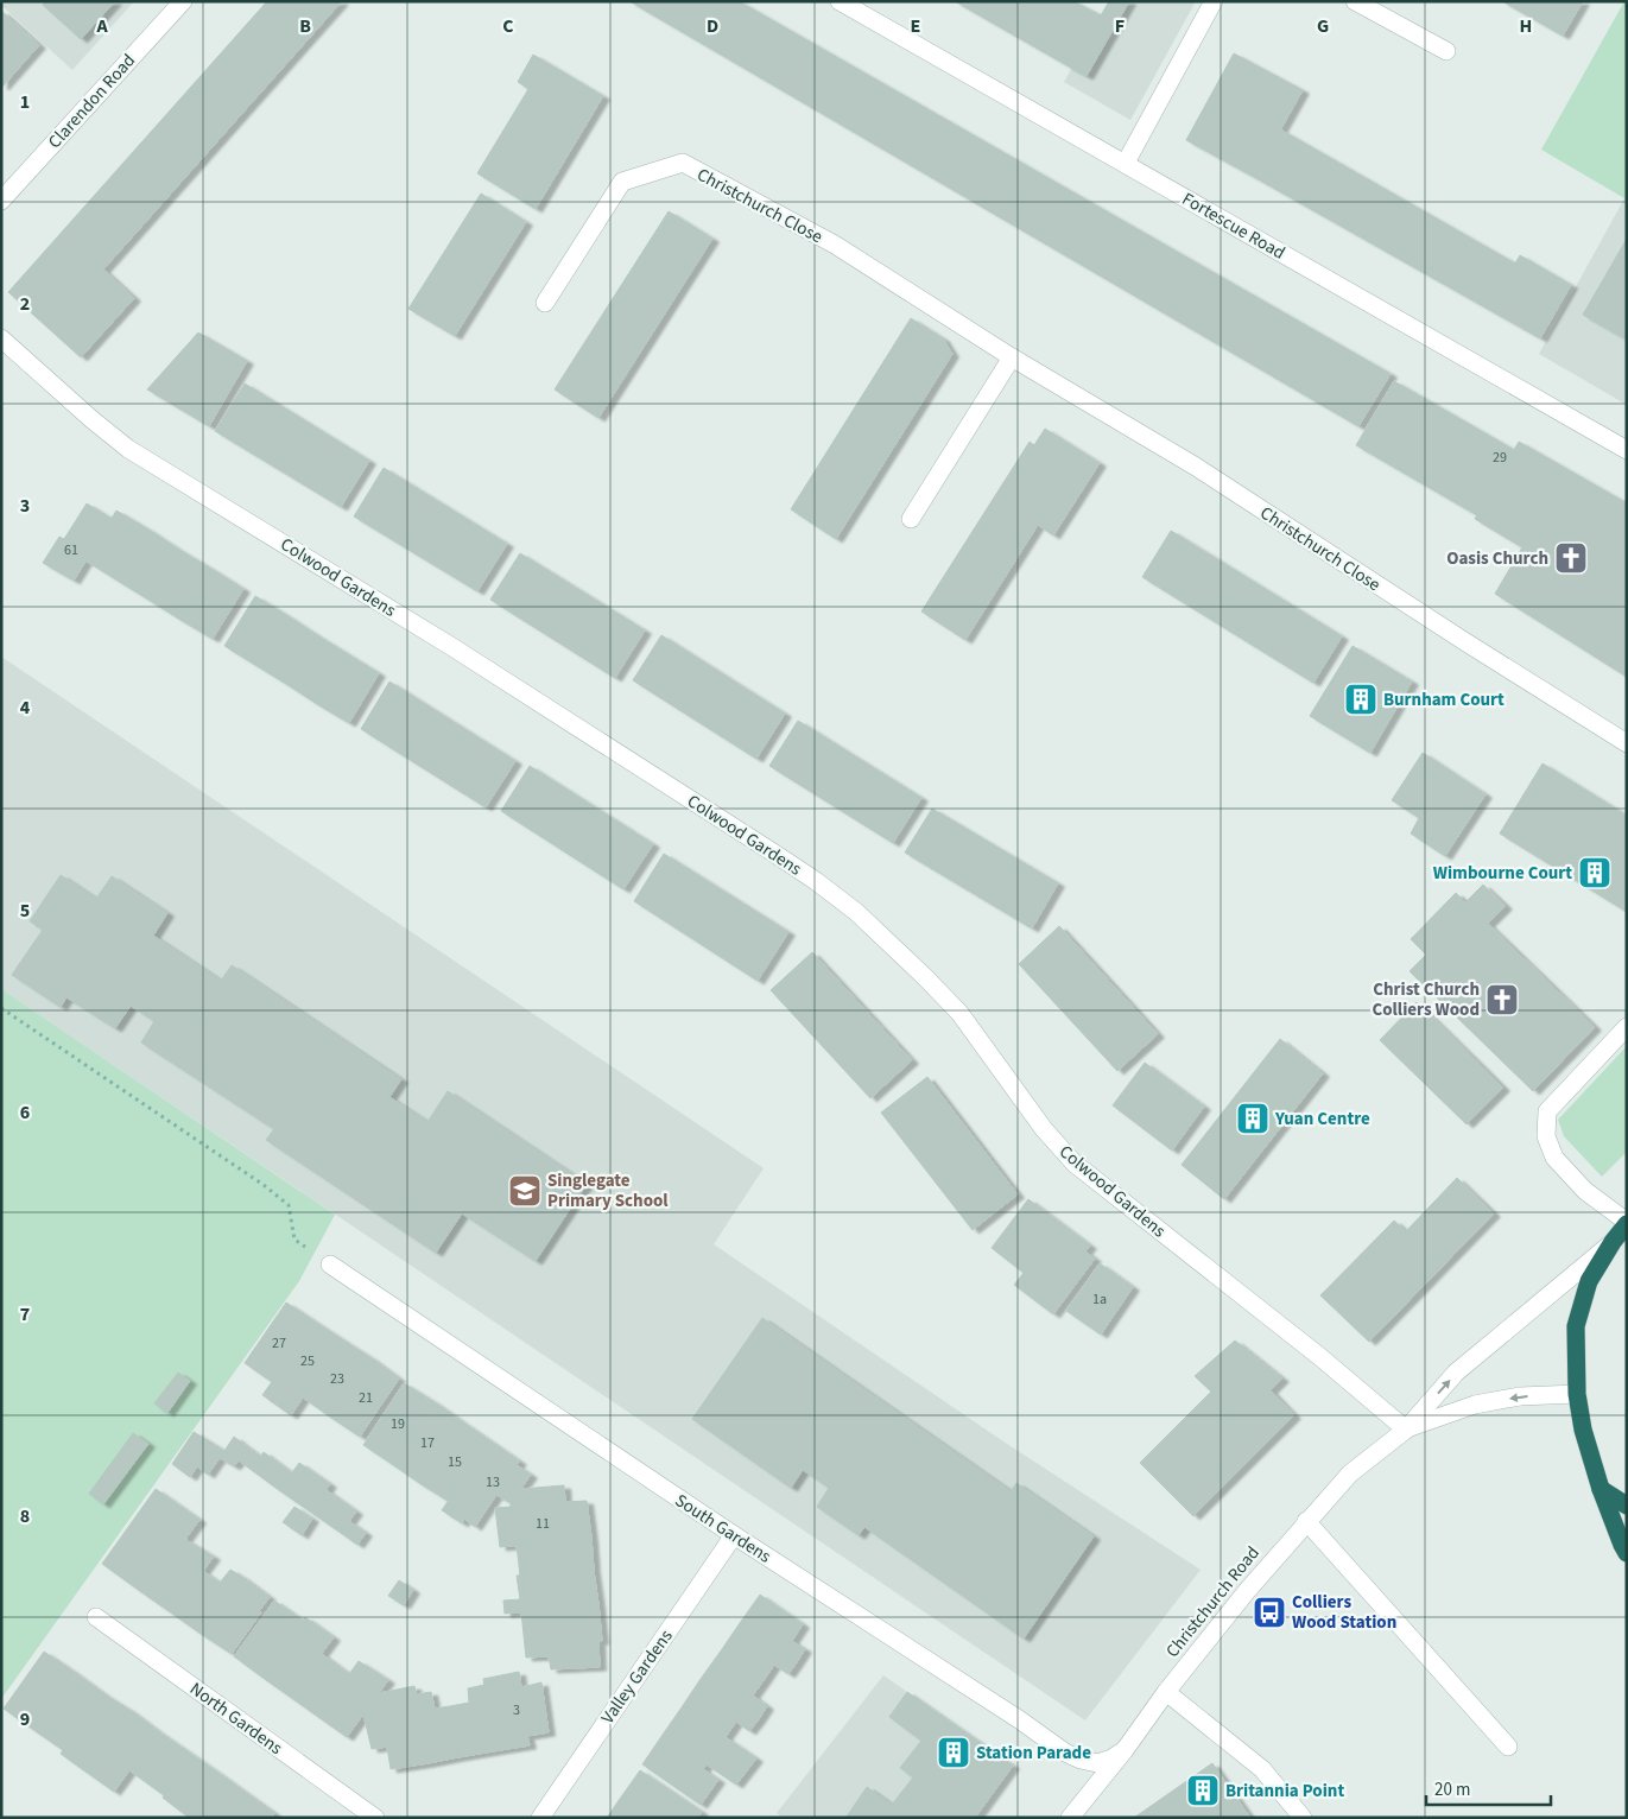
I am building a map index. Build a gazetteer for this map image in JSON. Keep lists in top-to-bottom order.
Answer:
{
  "streets": {
    "highway": ["Christchurch Road"],
    "street": [
      "Clarendon Road",
      "Christchurch Close",
      "Fortescue Road",
      "Colwood Gardens",
      "South Gardens",
      "Valley Gardens",
      "North Gardens"
    ]
  },
  "crossings": [
    ["Colwood Gardens", "Christchurch Road"],
    ["South Gardens", "Christchurch Road"],
    ["South Gardens", "Valley Gardens"]
  ],
  "places": {
    "church": ["Oasis Church", "Christ Church Colliers Wood"],
    "building": [
      "Burnham Court",
      "Wimbourne Court",
      "Yuan Centre",
      "Station Parade",
      "Britannia Point"
    ],
    "school or university": ["Singlegate Primary School"],
    "bus stop": ["Colliers Wood Station"]
  },
  "house_numbers": [
    "29",
    "61",
    "1a",
    "27",
    "25",
    "23",
    "21",
    "19",
    "17",
    "15",
    "13",
    "11",
    "3"
  ],
  "scale_bar": "20 m",
  "grid": {
    "columns": [
      "A",
      "B",
      "C",
      "D",
      "E",
      "F",
      "G",
      "H"
    ],
    "rows": [
      "1",
      "2",
      "3",
      "4",
      "5",
      "6",
      "7",
      "8",
      "9"
    ]
  }
}
